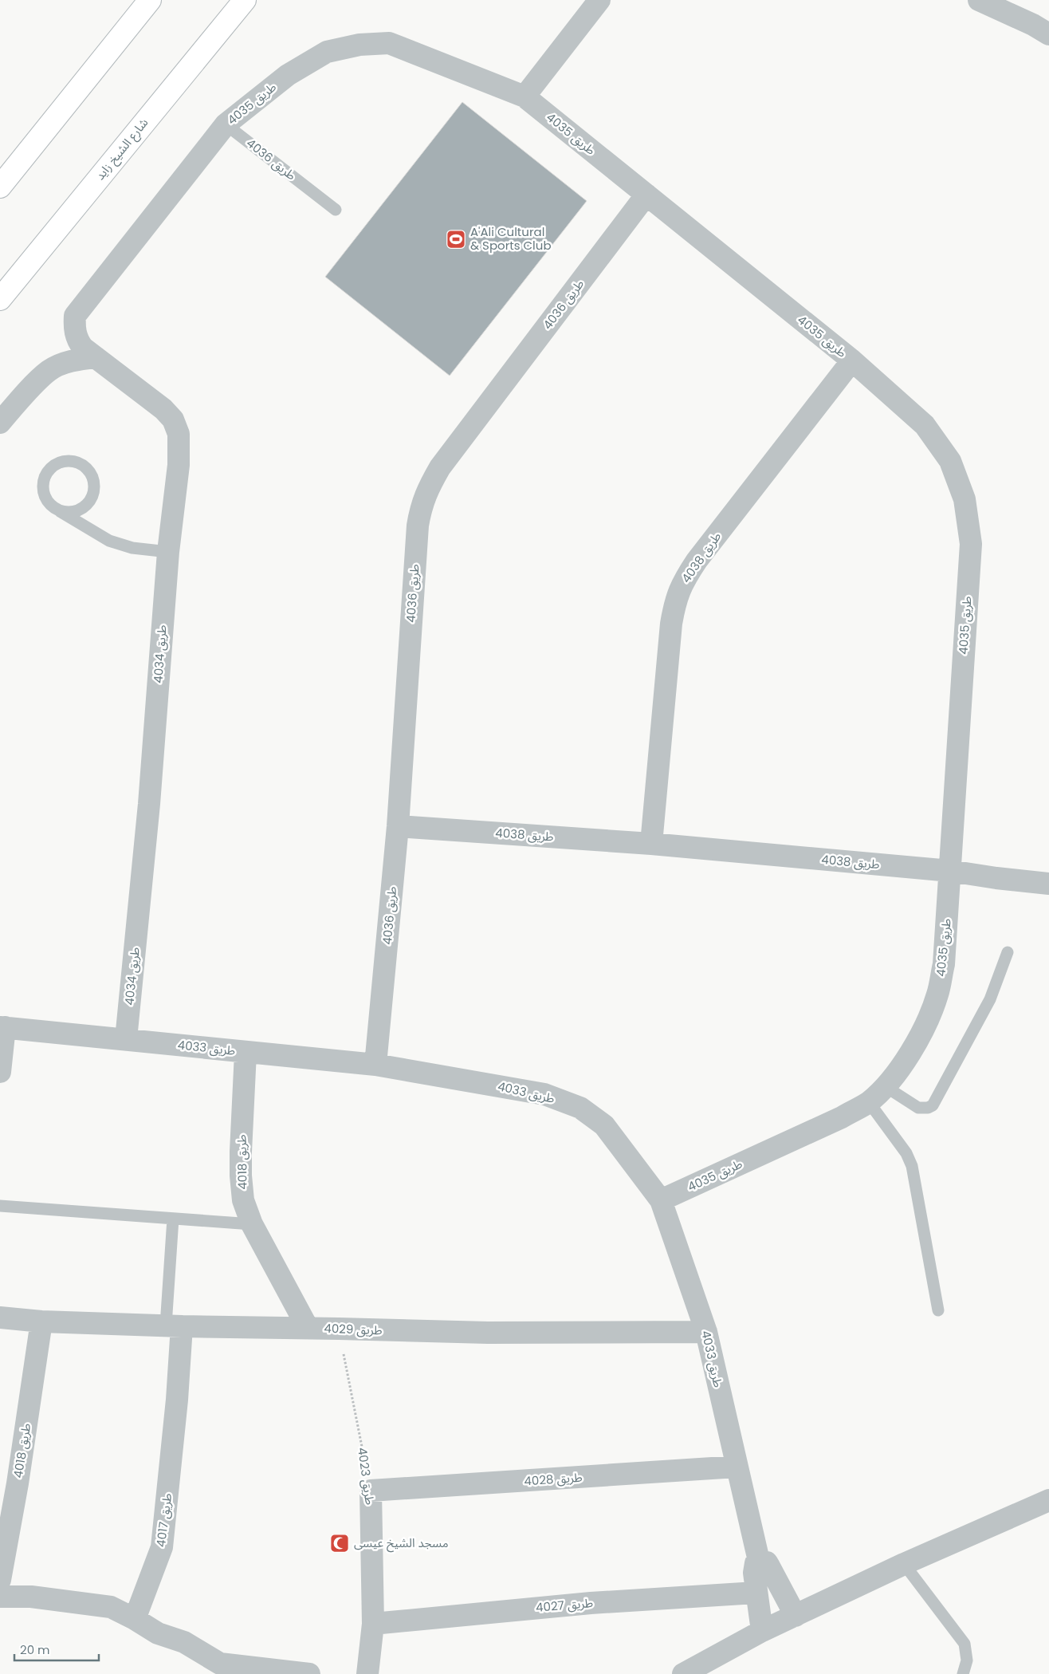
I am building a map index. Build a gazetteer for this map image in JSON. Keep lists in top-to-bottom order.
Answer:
{
  "streets": {
    "main road": ["شارع الشيخ زايد"],
    "street": [
      "طريق 4035",
      "طريق 4036",
      "طريق 4038",
      "طريق 4034",
      "طريق 4033",
      "طريق 4018",
      "طريق 4029",
      "طريق 4023",
      "طريق 4028",
      "طريق 4017",
      "طريق 4027"
    ]
  },
  "crossings": [
    ["طريق 4035", "طريق 4036"],
    ["طريق 4035", "طريق 4038"],
    ["طريق 4035", "طريق 4034"],
    ["طريق 4035", "طريق 4033"],
    ["طريق 4036", "طريق 4038"],
    ["طريق 4036", "طريق 4033"],
    ["طريق 4034", "طريق 4033"],
    ["طريق 4033", "طريق 4018"],
    ["طريق 4033", "طريق 4029"],
    ["طريق 4033", "طريق 4028"],
    ["طريق 4033", "طريق 4027"],
    ["طريق 4018", "طريق 4029"],
    ["طريق 4029", "طريق 4023"],
    ["طريق 4029", "طريق 4017"],
    ["طريق 4023", "طريق 4028"],
    ["طريق 4023", "طريق 4027"]
  ],
  "places": {
    "sports": ["A'Ali Cultural & Sports Club"],
    "mosque": ["مسجد الشيخ عيسى"]
  },
  "scale_bar": "20 m"
}
